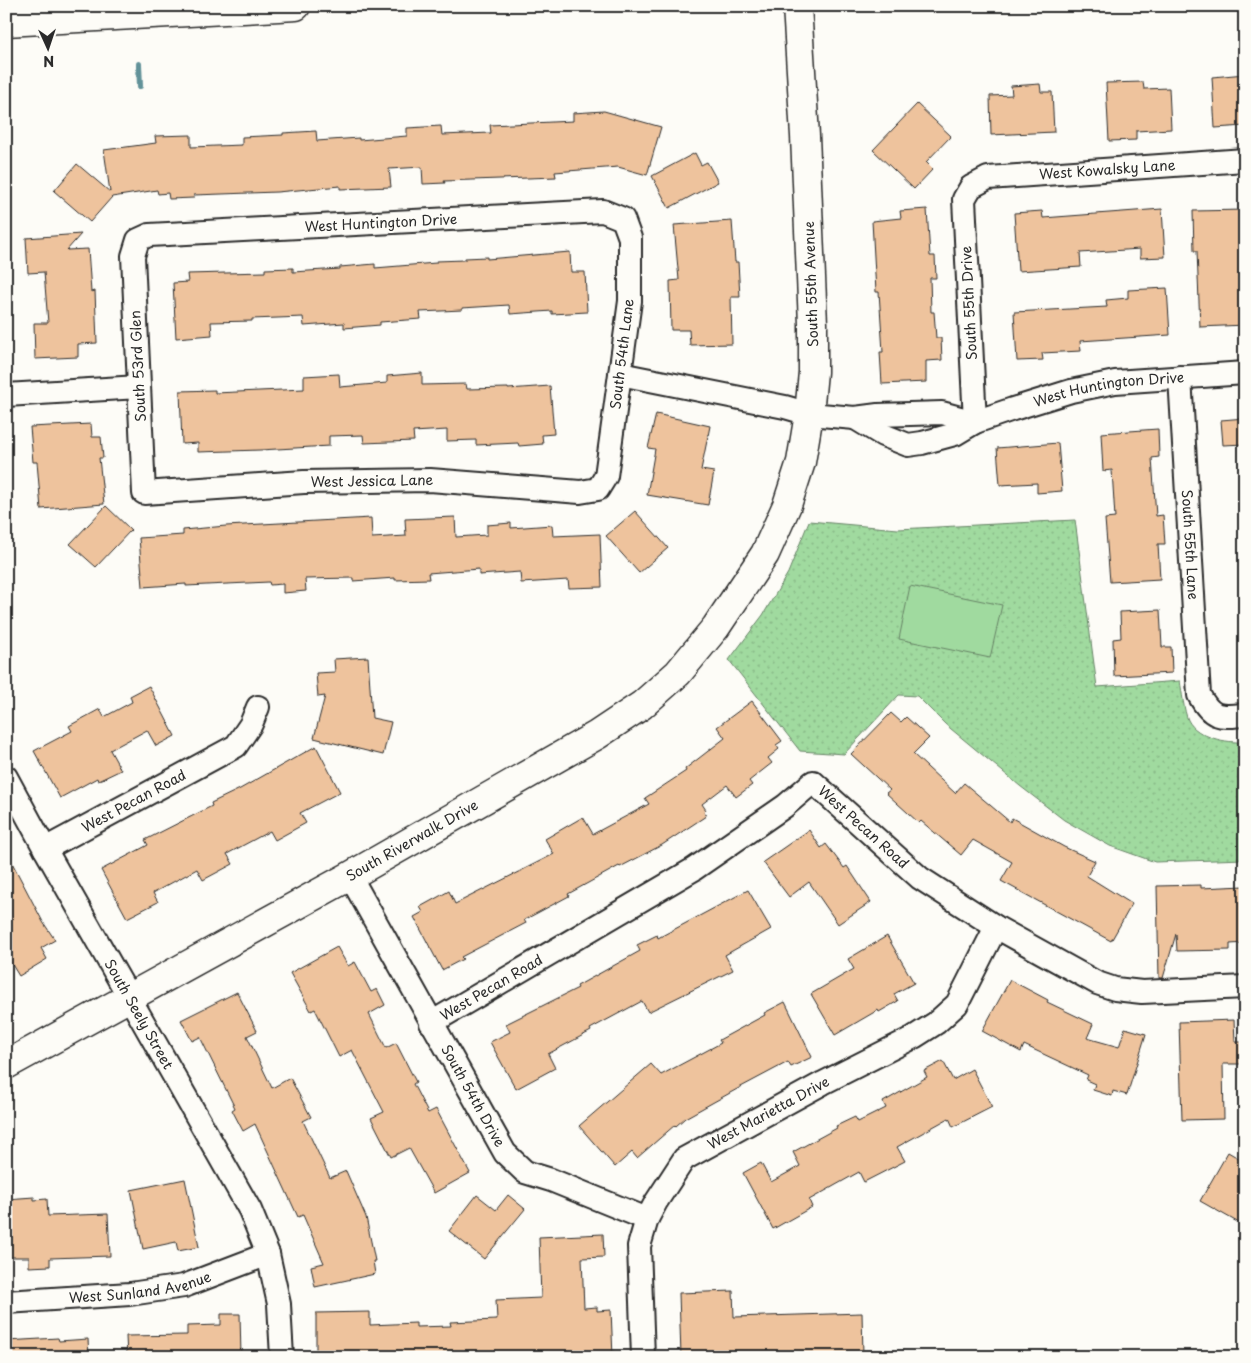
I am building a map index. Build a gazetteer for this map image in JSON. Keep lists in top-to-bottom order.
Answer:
{
  "streets": {
    "street": [
      "West Kowalsky Lane",
      "West Huntington Drive",
      "South 55th Avenue",
      "South 55th Drive",
      "South 54th Lane",
      "South 53rd Glen",
      "West Jessica Lane",
      "South 55th Lane",
      "West Pecan Road",
      "South Riverwalk Drive",
      "South Seely Street",
      "South 54th Drive",
      "West Marietta Drive",
      "West Sunland Avenue"
    ]
  },
  "crossings": [
    ["West Kowalsky Lane", "South 55th Drive"],
    ["West Huntington Drive", "South 55th Avenue"],
    ["West Huntington Drive", "South 55th Drive"],
    ["West Huntington Drive", "South 54th Lane"],
    ["West Huntington Drive", "South 53rd Glen"],
    ["West Huntington Drive", "South 55th Lane"],
    ["South 55th Avenue", "South Riverwalk Drive"],
    ["South 54th Lane", "West Jessica Lane"],
    ["South 53rd Glen", "West Jessica Lane"],
    ["West Pecan Road", "South Seely Street"],
    ["West Pecan Road", "South 54th Drive"],
    ["West Pecan Road", "West Marietta Drive"],
    ["South Riverwalk Drive", "South Seely Street"],
    ["South Riverwalk Drive", "South 54th Drive"],
    ["South Seely Street", "West Sunland Avenue"],
    ["South 54th Drive", "West Marietta Drive"]
  ],
  "north": "bottom"
}
